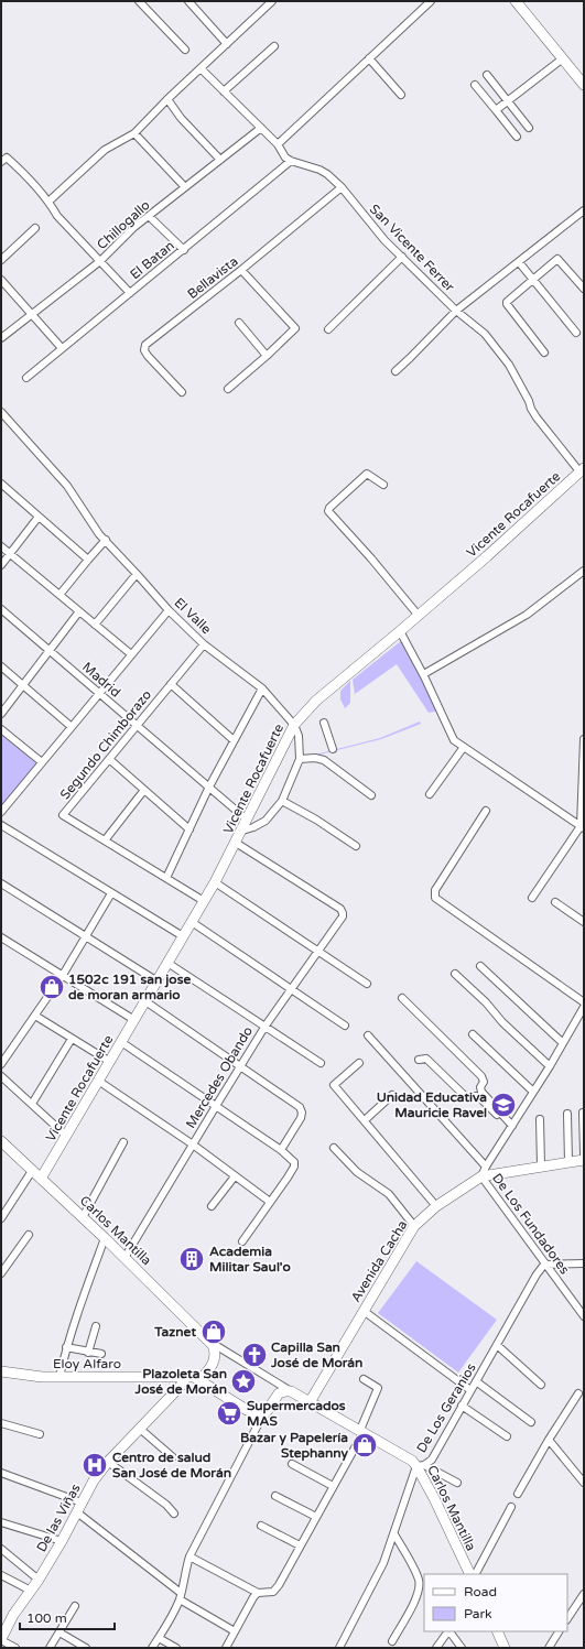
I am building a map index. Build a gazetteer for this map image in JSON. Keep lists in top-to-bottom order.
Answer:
{
  "streets": {
    "street": [
      "Chillogallo",
      "San Vicente Ferrer",
      "El Batan",
      "Bellavista",
      "Vicente Rocafuerte",
      "El Valle",
      "Madrid",
      "Segundo Chimborazo",
      "Mercedes Obando",
      "De Los Fundadores",
      "Carlos Mantilla",
      "Avenida Cacha",
      "Eloy Alfaro",
      "De Los Geranios",
      "De las Viñas"
    ]
  },
  "crossings": [
    ["San Vicente Ferrer", "El Batan"],
    ["San Vicente Ferrer", "Bellavista"],
    ["San Vicente Ferrer", "Vicente Rocafuerte"],
    ["Vicente Rocafuerte", "El Valle"],
    ["Vicente Rocafuerte", "Madrid"],
    ["Vicente Rocafuerte", "Segundo Chimborazo"],
    ["Vicente Rocafuerte", "Mercedes Obando"],
    ["Vicente Rocafuerte", "Carlos Mantilla"],
    ["El Valle", "Segundo Chimborazo"],
    ["Madrid", "Segundo Chimborazo"],
    ["Mercedes Obando", "Carlos Mantilla"],
    ["De Los Fundadores", "Avenida Cacha"],
    ["De Los Fundadores", "De Los Geranios"],
    ["Carlos Mantilla", "Avenida Cacha"],
    ["Carlos Mantilla", "De Los Geranios"],
    ["Eloy Alfaro", "De las Viñas"]
  ],
  "places": {
    "shop": ["1502c 191 san jose de moran armario", "Taznet", "Bazar y Papelería Stephanny"],
    "school or university": ["Unidad Educativa Mauricie Ravel"],
    "building": ["Academia Militar Saul'o"],
    "church": ["Capilla San José de Morán"],
    "place": ["Plazoleta San José de Morán"],
    "supermarket": ["Supermercados MAS"],
    "hospital": ["Centro de salud San José de Morán"]
  },
  "legend": ["Road", "Park"],
  "scale_bar": "100 m"
}
